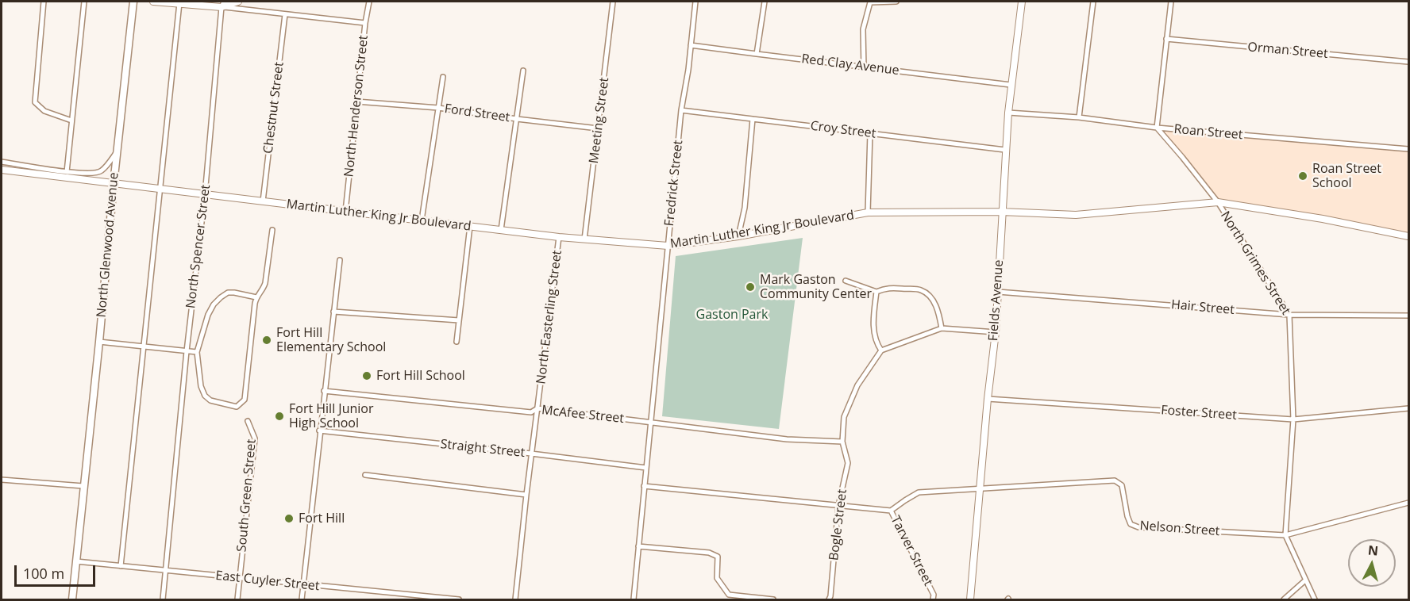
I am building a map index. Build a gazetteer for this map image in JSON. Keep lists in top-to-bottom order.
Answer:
{
  "streets": {
    "main road": ["North Glenwood Avenue"],
    "street": [
      "Orman Street",
      "Red Clay Avenue",
      "North Henderson Street",
      "Chestnut Street",
      "Ford Street",
      "Meeting Street",
      "Croy Street",
      "Roan Street",
      "Fredrick Street",
      "Martin Luther King Jr Boulevard",
      "North Spencer Street",
      "North Grimes Street",
      "Fields Avenue",
      "Hair Street",
      "North Easterling Street",
      "Foster Street",
      "McAfee Street",
      "Straight Street",
      "South Green Street",
      "Bogle Street",
      "Nelson Street",
      "Tarver Street",
      "East Cuyler Street"
    ]
  },
  "crossings": [
    ["Red Clay Avenue", "Fredrick Street"],
    ["Red Clay Avenue", "Fields Avenue"],
    ["North Henderson Street", "Ford Street"],
    ["North Henderson Street", "Martin Luther King Jr Boulevard"],
    ["Chestnut Street", "Martin Luther King Jr Boulevard"],
    ["Ford Street", "Meeting Street"],
    ["Meeting Street", "Martin Luther King Jr Boulevard"],
    ["Croy Street", "Fredrick Street"],
    ["Croy Street", "Fields Avenue"],
    ["Roan Street", "North Grimes Street"],
    ["Roan Street", "Fields Avenue"],
    ["Fredrick Street", "Martin Luther King Jr Boulevard"],
    ["Fredrick Street", "McAfee Street"],
    ["Fredrick Street", "Straight Street"],
    ["Martin Luther King Jr Boulevard", "North Glenwood Avenue"],
    ["Martin Luther King Jr Boulevard", "North Spencer Street"],
    ["Martin Luther King Jr Boulevard", "North Grimes Street"],
    ["Martin Luther King Jr Boulevard", "Fields Avenue"],
    ["Martin Luther King Jr Boulevard", "North Easterling Street"],
    ["North Glenwood Avenue", "East Cuyler Street"],
    ["North Spencer Street", "East Cuyler Street"],
    ["North Grimes Street", "Hair Street"],
    ["North Grimes Street", "Foster Street"],
    ["North Grimes Street", "Nelson Street"],
    ["Fields Avenue", "Hair Street"],
    ["Fields Avenue", "Foster Street"],
    ["Fields Avenue", "Nelson Street"],
    ["Fields Avenue", "Tarver Street"],
    ["North Easterling Street", "McAfee Street"],
    ["North Easterling Street", "Straight Street"],
    ["McAfee Street", "Bogle Street"],
    ["South Green Street", "East Cuyler Street"],
    ["Nelson Street", "Tarver Street"]
  ],
  "parks": ["Gaston Park"],
  "places": [
    "Roan Street School",
    "Mark Gaston Community Center",
    "Fort Hill Elementary School",
    "Fort Hill School",
    "Fort Hill Junior High School",
    "Fort Hill"
  ],
  "scale_bar": "100 m",
  "north": "top"
}
